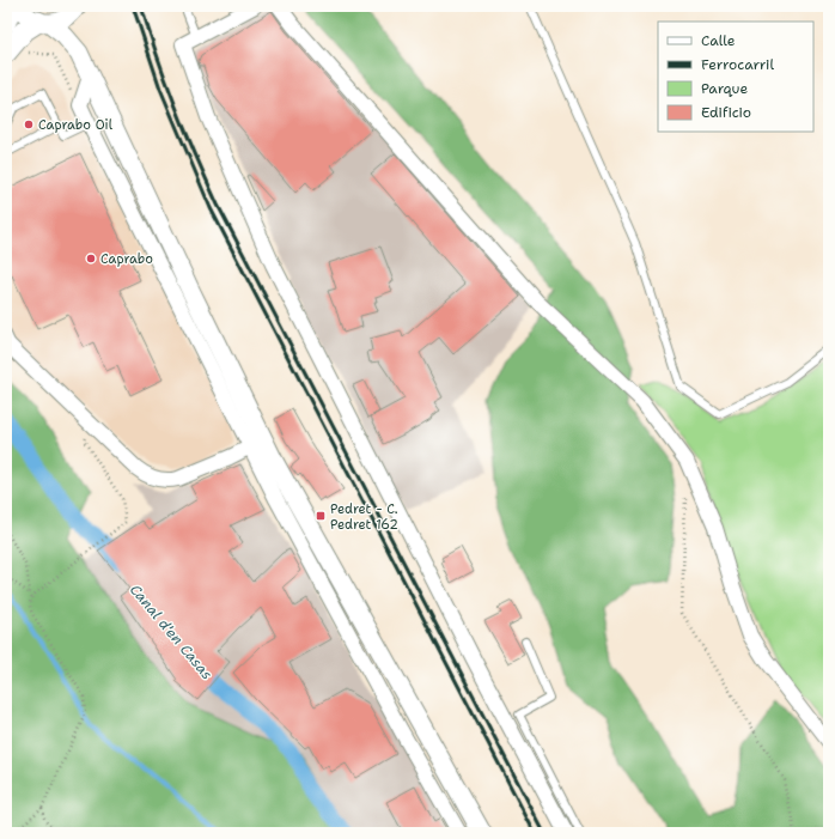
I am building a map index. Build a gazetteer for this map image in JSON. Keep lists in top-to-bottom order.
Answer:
{
  "water": ["Canal d'en Casas"],
  "places": {
    "other": ["Caprabo Oil", "Caprabo"],
    "transit": ["Pedret - C. Pedret 162"]
  },
  "legend": [
    "Calle",
    "Ferrocarril",
    "Parque",
    "Edificio"
  ]
}
